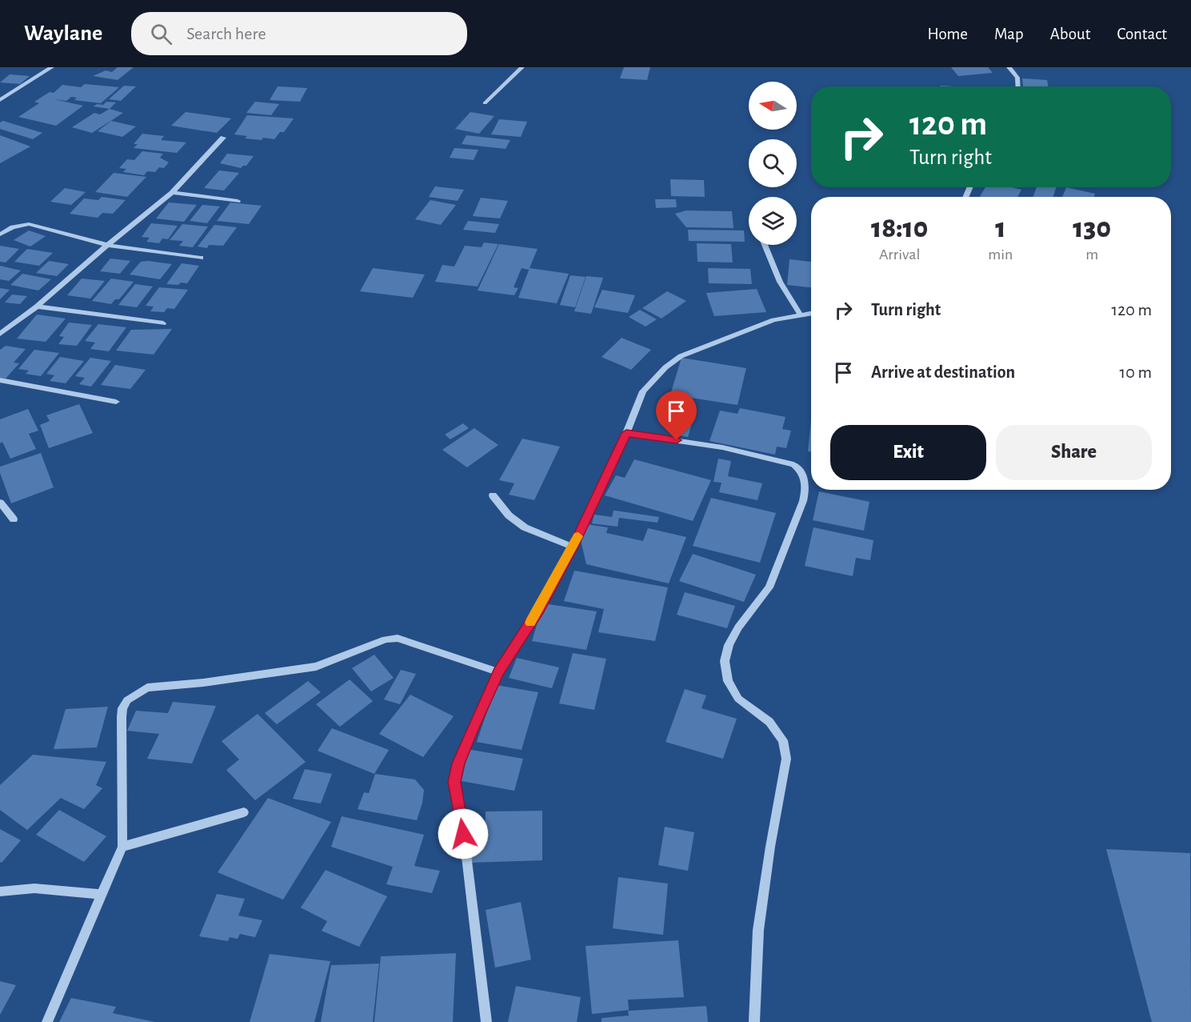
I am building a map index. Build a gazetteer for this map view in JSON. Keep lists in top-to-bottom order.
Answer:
{
  "north": "left",
  "page": {
    "header": "Waylane",
    "search": "Search here",
    "nav": [
      "Home",
      "Map",
      "About",
      "Contact"
    ],
    "turn": ["120 m", "Turn right"],
    "eta": [
      "18:10",
      "Arrival",
      "1",
      "min",
      "130",
      "m"
    ],
    "list": [
      {
        "name": "Turn right",
        "value": "120 m"
      },
      {
        "name": "Arrive at destination",
        "value": "10 m"
      }
    ],
    "buttons": ["Exit", "Share"]
  }
}
